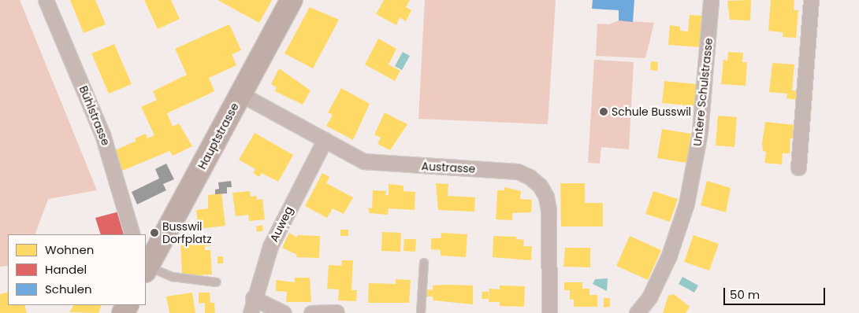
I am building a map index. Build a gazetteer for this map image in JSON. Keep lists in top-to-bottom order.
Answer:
{
  "streets": {
    "street": [
      "Untere Schulstrasse",
      "Bühlstrasse",
      "Hauptstrasse",
      "Austrasse",
      "Auweg"
    ]
  },
  "crossings": [
    ["Hauptstrasse", "Austrasse"],
    ["Austrasse", "Auweg"]
  ],
  "places": ["Schule Busswil", "Busswil Dorfplatz"],
  "legend": ["Wohnen", "Handel", "Schulen"],
  "scale_bar": "50 m"
}
